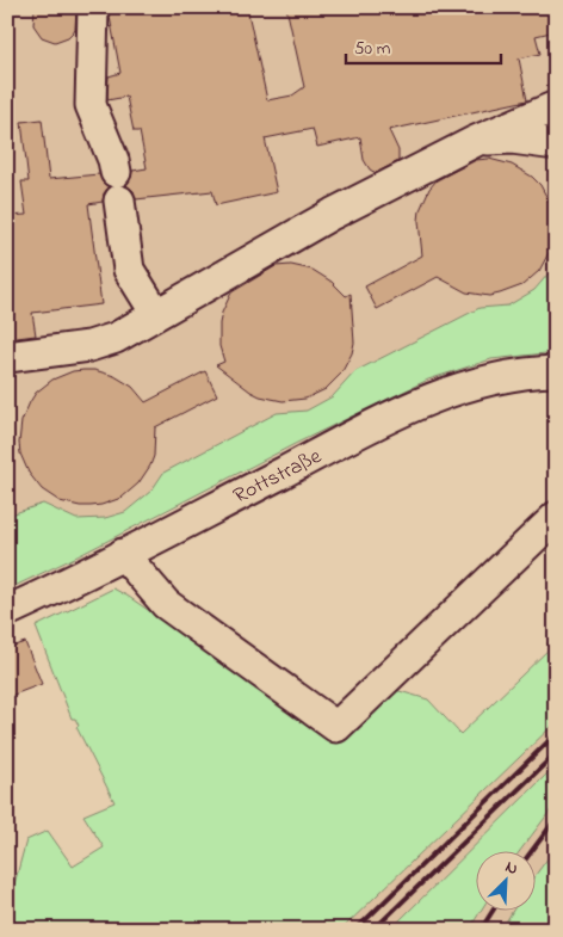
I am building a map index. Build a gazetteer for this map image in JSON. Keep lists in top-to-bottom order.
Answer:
{
  "streets": {
    "street": ["Rottstraße"]
  },
  "scale_bar": "50 m",
  "north": "top right"
}
